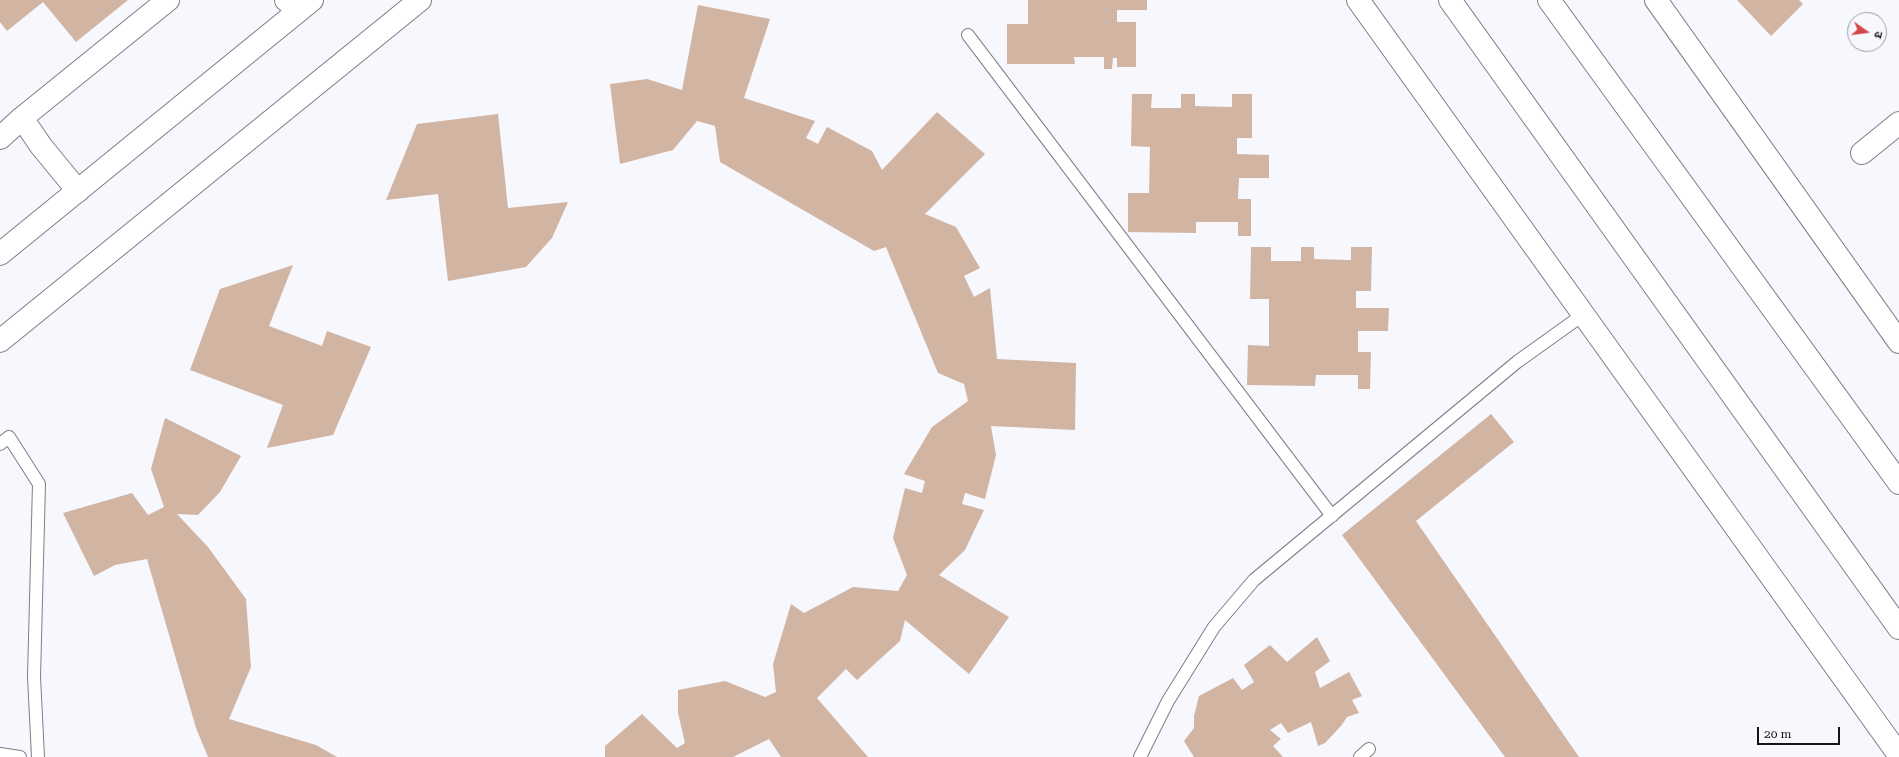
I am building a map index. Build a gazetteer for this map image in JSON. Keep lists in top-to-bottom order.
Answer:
{
  "scale_bar": "20 m",
  "north": "right"
}
